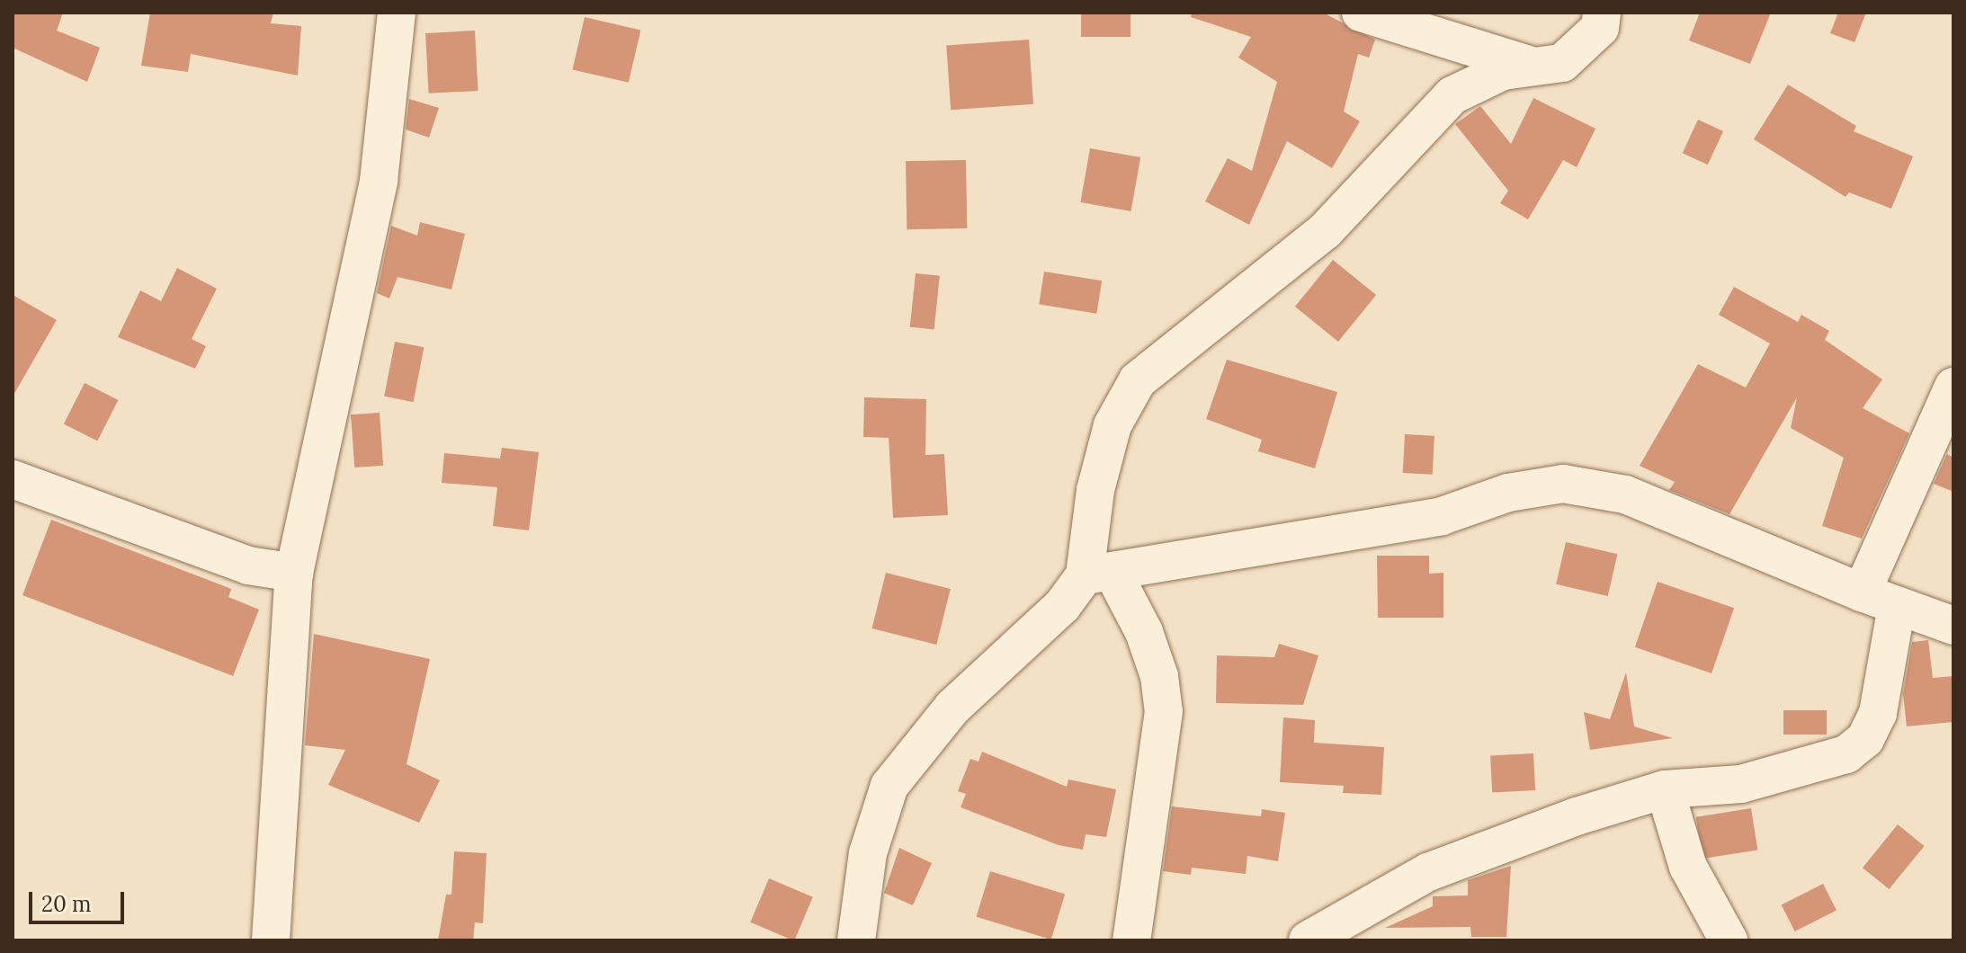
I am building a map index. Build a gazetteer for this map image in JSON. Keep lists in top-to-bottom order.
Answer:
{
  "scale_bar": "20 m"
}
